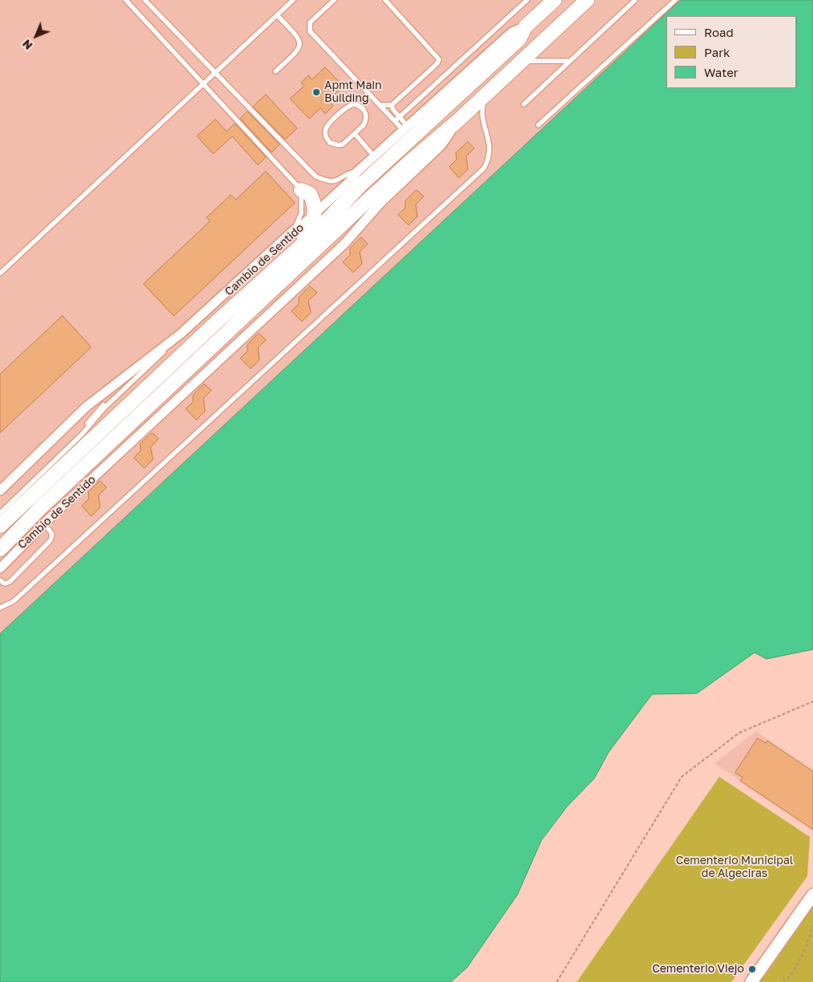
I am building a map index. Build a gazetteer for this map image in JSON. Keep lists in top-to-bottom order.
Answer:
{
  "streets": {
    "street": ["Cambio de Sentido"]
  },
  "parks": ["Cementerio Municipal de Algeciras"],
  "places": ["Apmt Main Building", "Cementerio Viejo"],
  "legend": ["Road", "Park", "Water"],
  "north": "bottom left"
}
